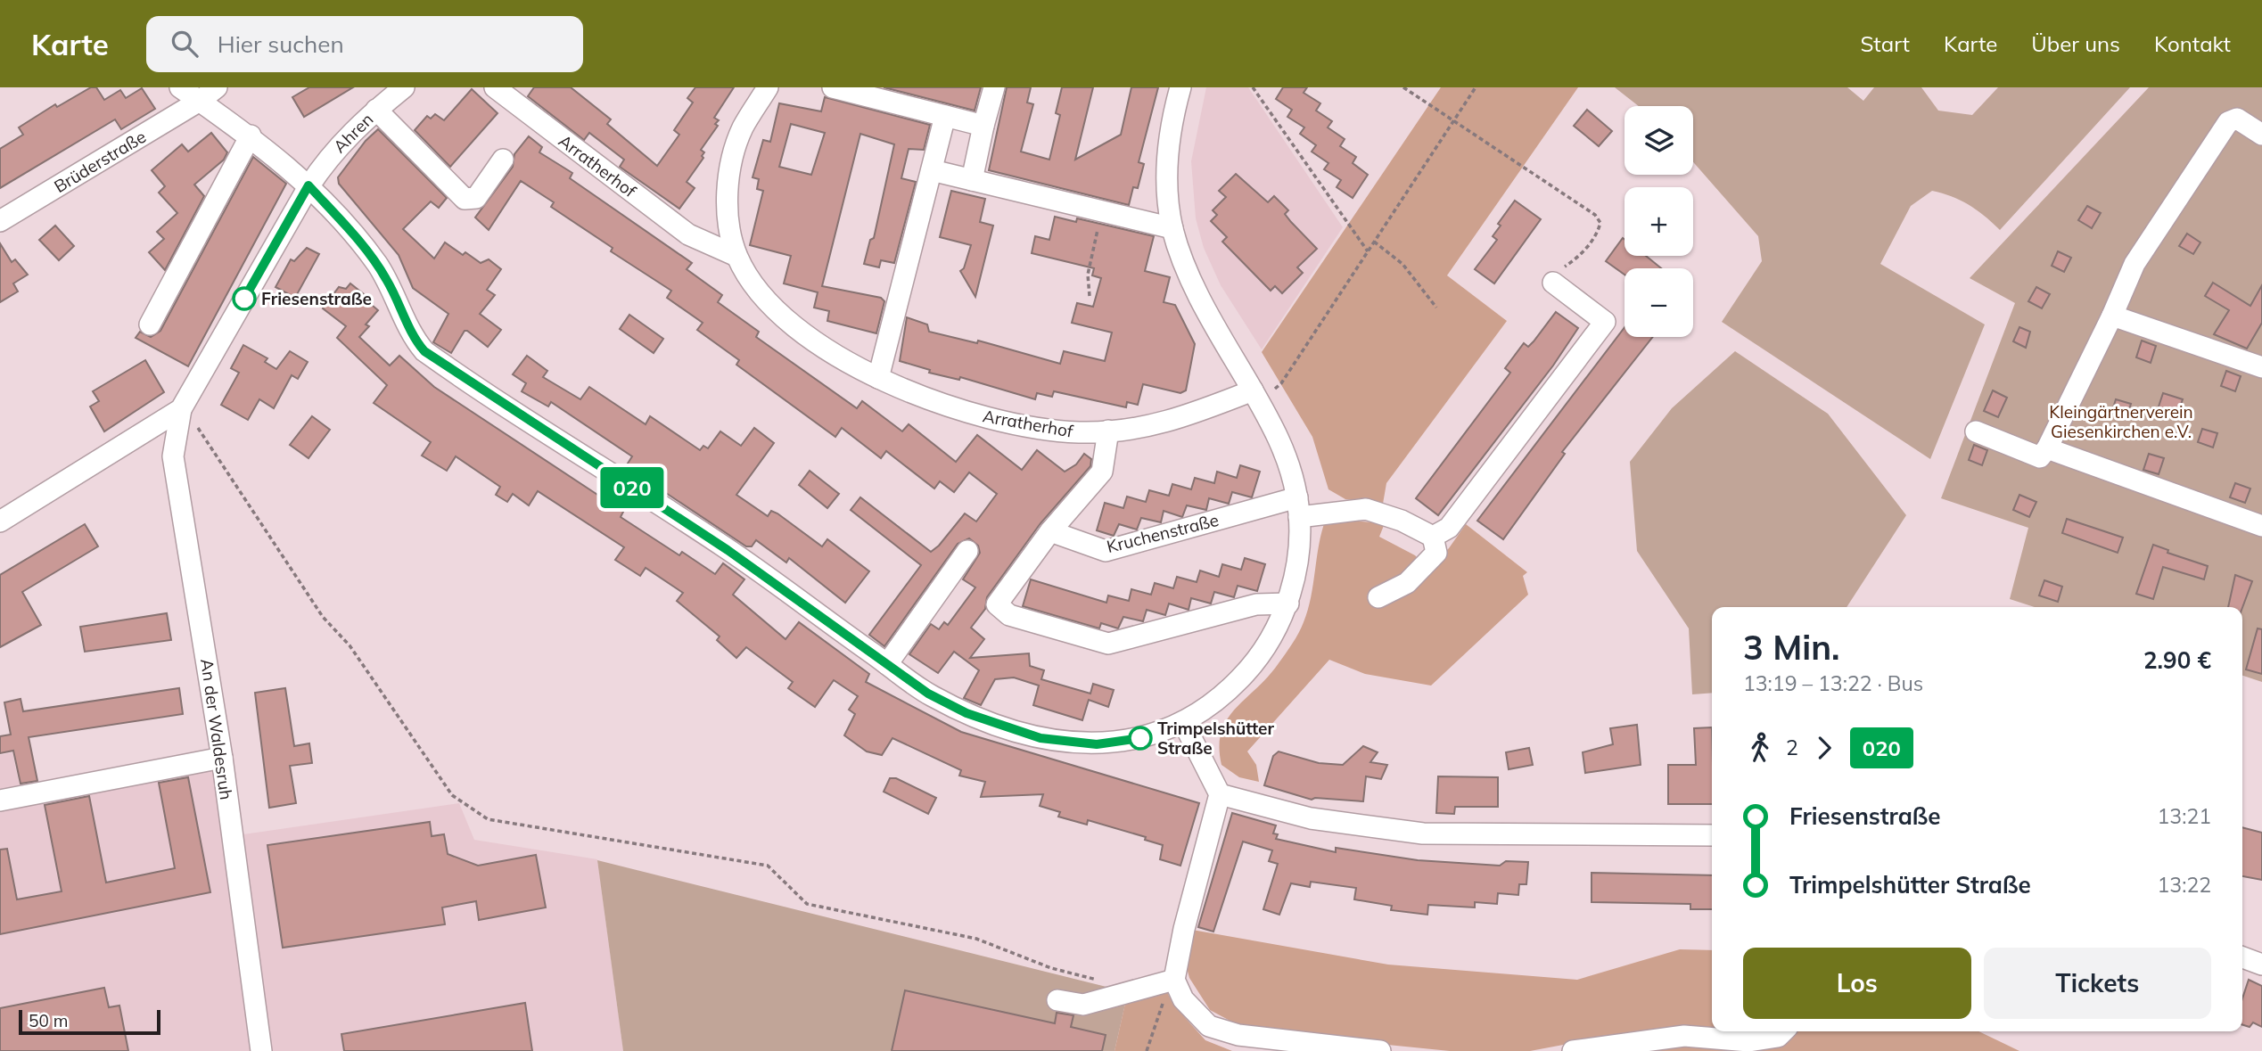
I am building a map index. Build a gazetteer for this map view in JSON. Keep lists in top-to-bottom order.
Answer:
{
  "streets": {
    "street": [
      "Ahren",
      "Brüderstraße",
      "Arratherhof",
      "Kruchenstraße",
      "An der Waldesruh"
    ]
  },
  "parks": ["Kleingärtnerverein Giesenkirchen e.V."],
  "places": ["Friesenstraße", "Trimpelshütter Straße"],
  "lines": ["bus line 020"],
  "scale_bar": "50 m",
  "page": {
    "header": "Karte",
    "search": "Hier suchen",
    "nav": [
      "Start",
      "Karte",
      "Über uns",
      "Kontakt"
    ],
    "on_map": "020",
    "map_buttons": ["+", "−"],
    "heading": ["3 Min.", "13:19 – 13:22 · Bus", "2.90 €"],
    "legs": ["2", "020"],
    "list": [
      {
        "name": "Friesenstraße",
        "value": "13:21"
      },
      {
        "name": "Trimpelshütter Straße",
        "value": "13:22"
      }
    ],
    "buttons": ["Los", "Tickets"],
    "scale": "50 m"
  }
}
